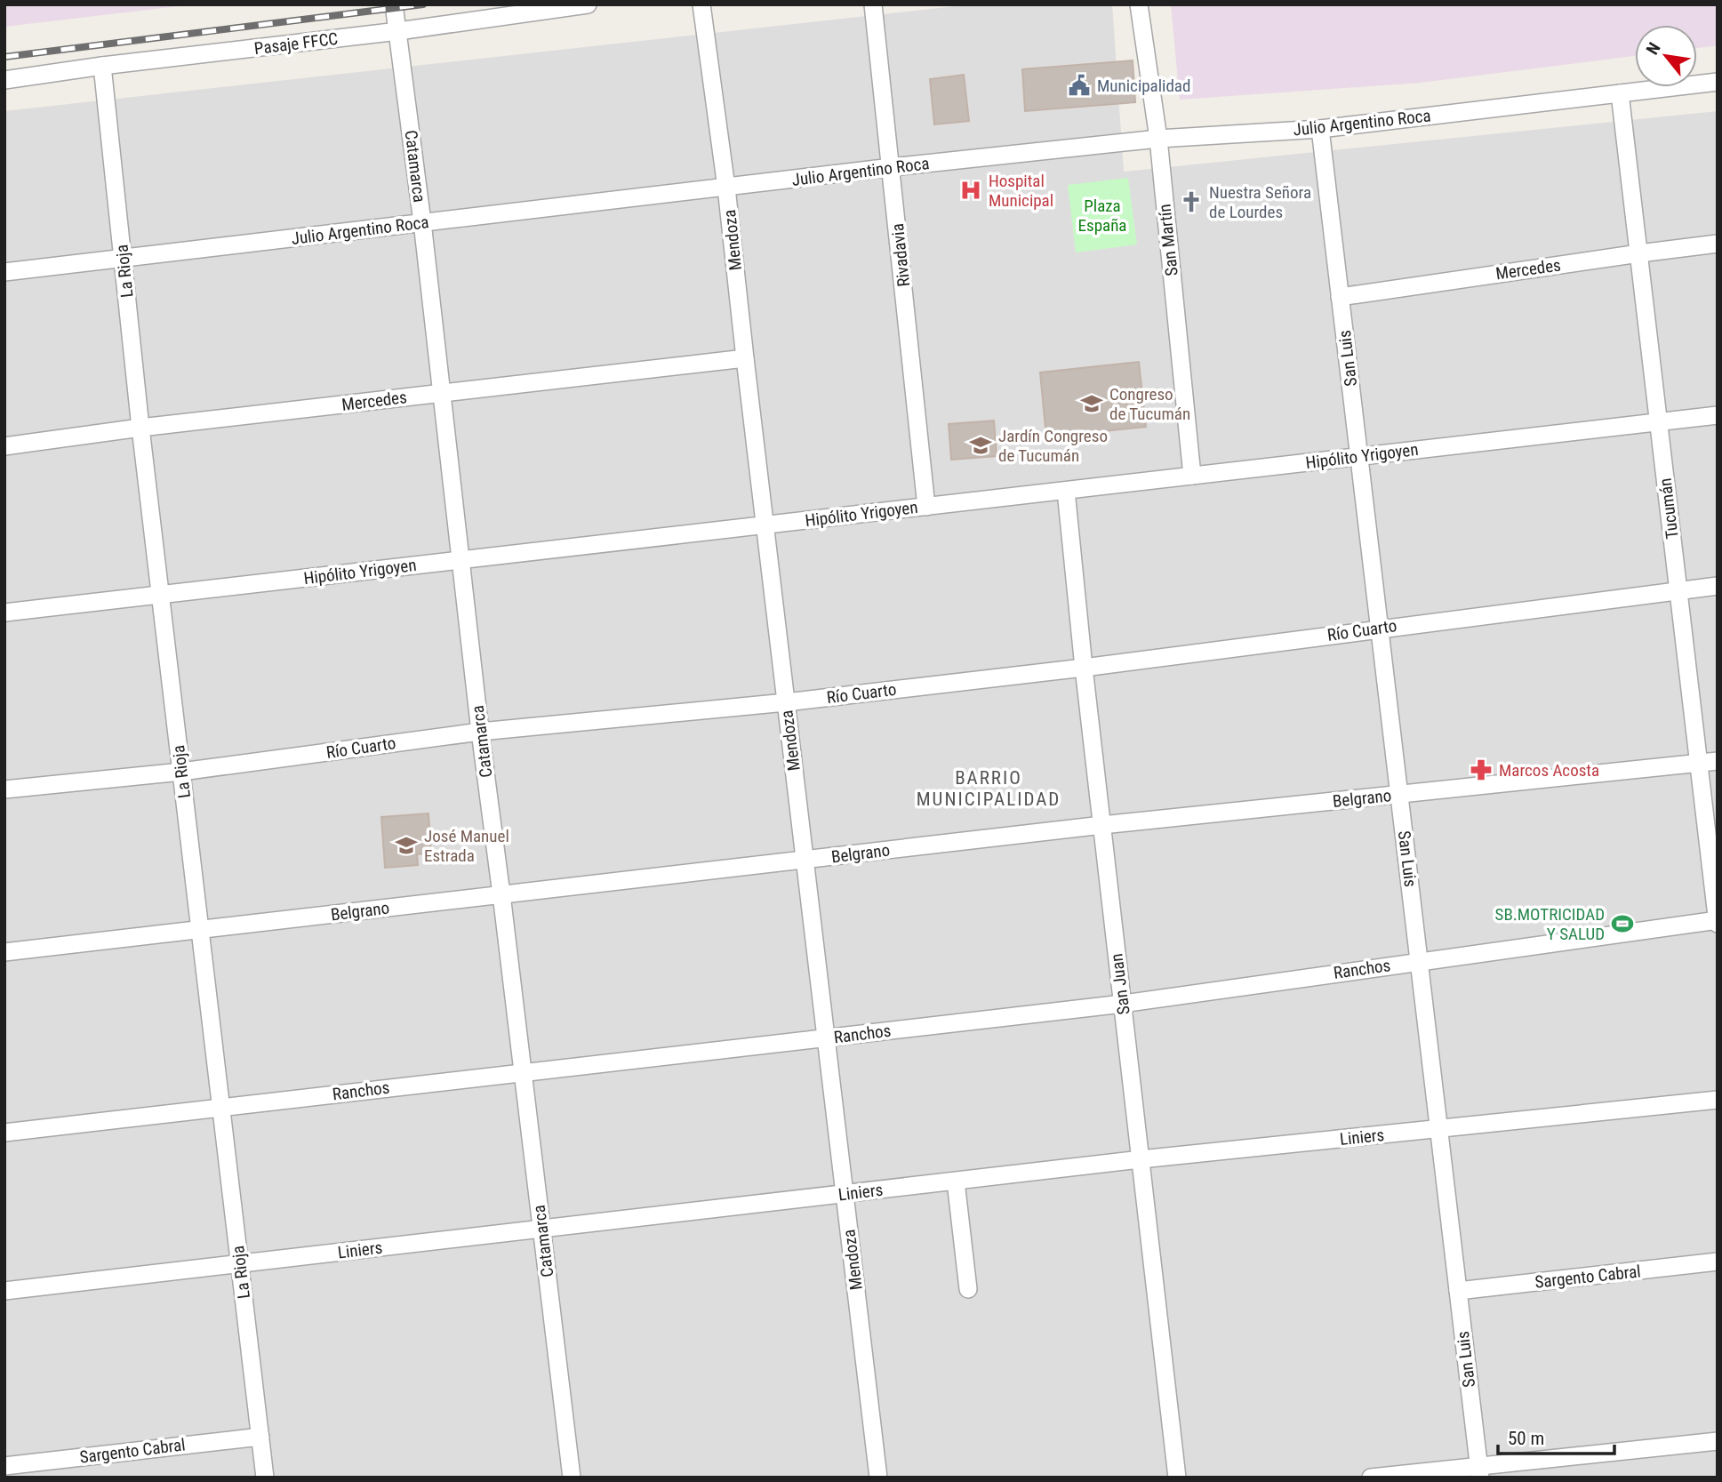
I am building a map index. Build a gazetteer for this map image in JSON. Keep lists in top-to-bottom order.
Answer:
{
  "streets": {
    "street": [
      "Pasaje FFCC",
      "Julio Argentino Roca",
      "Catamarca",
      "Mendoza",
      "San Martín",
      "Rivadavia",
      "Mercedes",
      "La Rioja",
      "San Luis",
      "Hipólito Yrigoyen",
      "Tucumán",
      "Río Cuarto",
      "Belgrano",
      "Ranchos",
      "San Juan",
      "Liniers",
      "Sargento Cabral"
    ]
  },
  "crossings": [
    ["Pasaje FFCC", "Catamarca"],
    ["Pasaje FFCC", "La Rioja"],
    ["Julio Argentino Roca", "Catamarca"],
    ["Julio Argentino Roca", "Mendoza"],
    ["Julio Argentino Roca", "San Martín"],
    ["Julio Argentino Roca", "Rivadavia"],
    ["Julio Argentino Roca", "La Rioja"],
    ["Julio Argentino Roca", "San Luis"],
    ["Julio Argentino Roca", "Tucumán"],
    ["Catamarca", "Mercedes"],
    ["Catamarca", "Hipólito Yrigoyen"],
    ["Catamarca", "Río Cuarto"],
    ["Catamarca", "Belgrano"],
    ["Catamarca", "Ranchos"],
    ["Catamarca", "Liniers"],
    ["Mendoza", "Mercedes"],
    ["Mendoza", "Hipólito Yrigoyen"],
    ["Mendoza", "Río Cuarto"],
    ["Mendoza", "Belgrano"],
    ["Mendoza", "Ranchos"],
    ["Mendoza", "Liniers"],
    ["San Martín", "Hipólito Yrigoyen"],
    ["Rivadavia", "Hipólito Yrigoyen"],
    ["Mercedes", "La Rioja"],
    ["Mercedes", "San Luis"],
    ["Mercedes", "Tucumán"],
    ["La Rioja", "Hipólito Yrigoyen"],
    ["La Rioja", "Río Cuarto"],
    ["La Rioja", "Belgrano"],
    ["La Rioja", "Ranchos"],
    ["La Rioja", "Liniers"],
    ["La Rioja", "Sargento Cabral"],
    ["San Luis", "Hipólito Yrigoyen"],
    ["San Luis", "Río Cuarto"],
    ["San Luis", "Belgrano"],
    ["San Luis", "Ranchos"],
    ["San Luis", "Liniers"],
    ["San Luis", "Sargento Cabral"],
    ["Hipólito Yrigoyen", "Tucumán"],
    ["Hipólito Yrigoyen", "San Juan"],
    ["Tucumán", "Río Cuarto"],
    ["Tucumán", "Belgrano"],
    ["Tucumán", "Ranchos"],
    ["Río Cuarto", "San Juan"],
    ["Belgrano", "San Juan"],
    ["Ranchos", "San Juan"],
    ["San Juan", "Liniers"]
  ],
  "districts": ["BARRIO MUNICIPALIDAD"],
  "parks": ["Plaza España"],
  "places": {
    "public building": ["Municipalidad"],
    "hospital": ["Hospital Municipal"],
    "church": ["Nuestra Señora de Lourdes"],
    "school or university": ["Congreso de Tucumán", "Jardín Congreso de Tucumán", "José Manuel Estrada"],
    "pharmacy": ["Marcos Acosta"],
    "sports": ["SB.MOTRICIDAD Y SALUD"]
  },
  "scale_bar": "50 m",
  "north": "top left"
}
